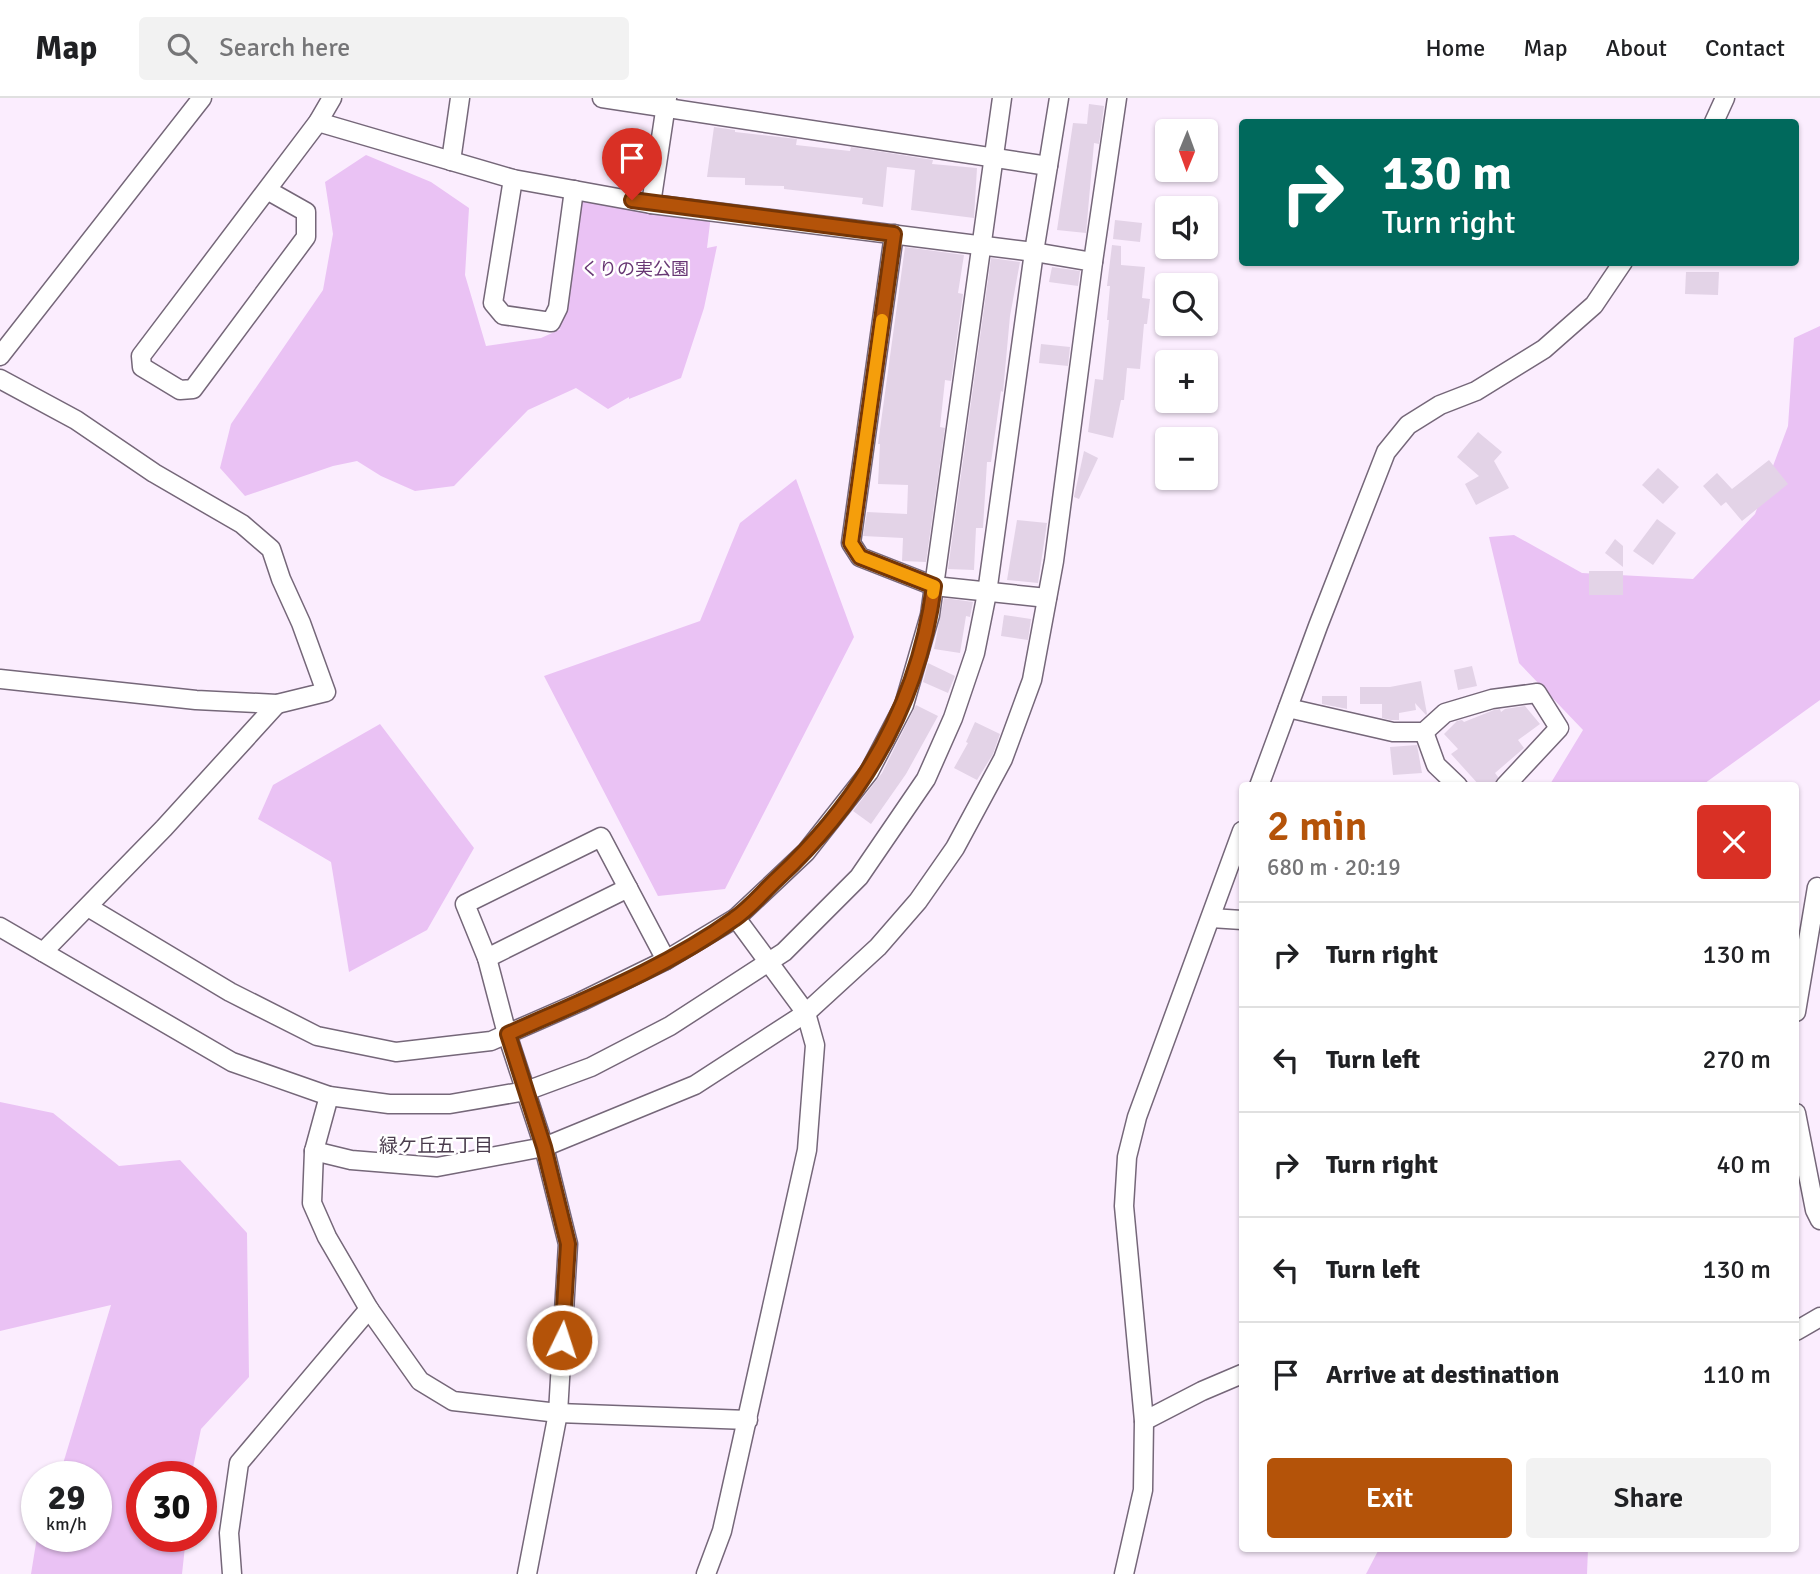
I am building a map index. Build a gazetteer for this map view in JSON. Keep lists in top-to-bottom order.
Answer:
{
  "districts": ["緑ケ丘五丁目"],
  "parks": ["くりの実公園"],
  "north": "bottom",
  "page": {
    "header": "Map",
    "search": "Search here",
    "nav": [
      "Home",
      "Map",
      "About",
      "Contact"
    ],
    "map_buttons": ["+", "−"],
    "turn": ["130 m", "Turn right"],
    "heading": ["2 min", "680 m · 20:19"],
    "list": [
      {
        "name": "Turn right",
        "value": "130 m"
      },
      {
        "name": "Turn left",
        "value": "270 m"
      },
      {
        "name": "Turn right",
        "value": "40 m"
      },
      {
        "name": "Turn left",
        "value": "130 m"
      },
      {
        "name": "Arrive at destination",
        "value": "110 m"
      }
    ],
    "buttons": ["Exit", "Share"],
    "speed": "29 km/h",
    "limit": "30"
  }
}
